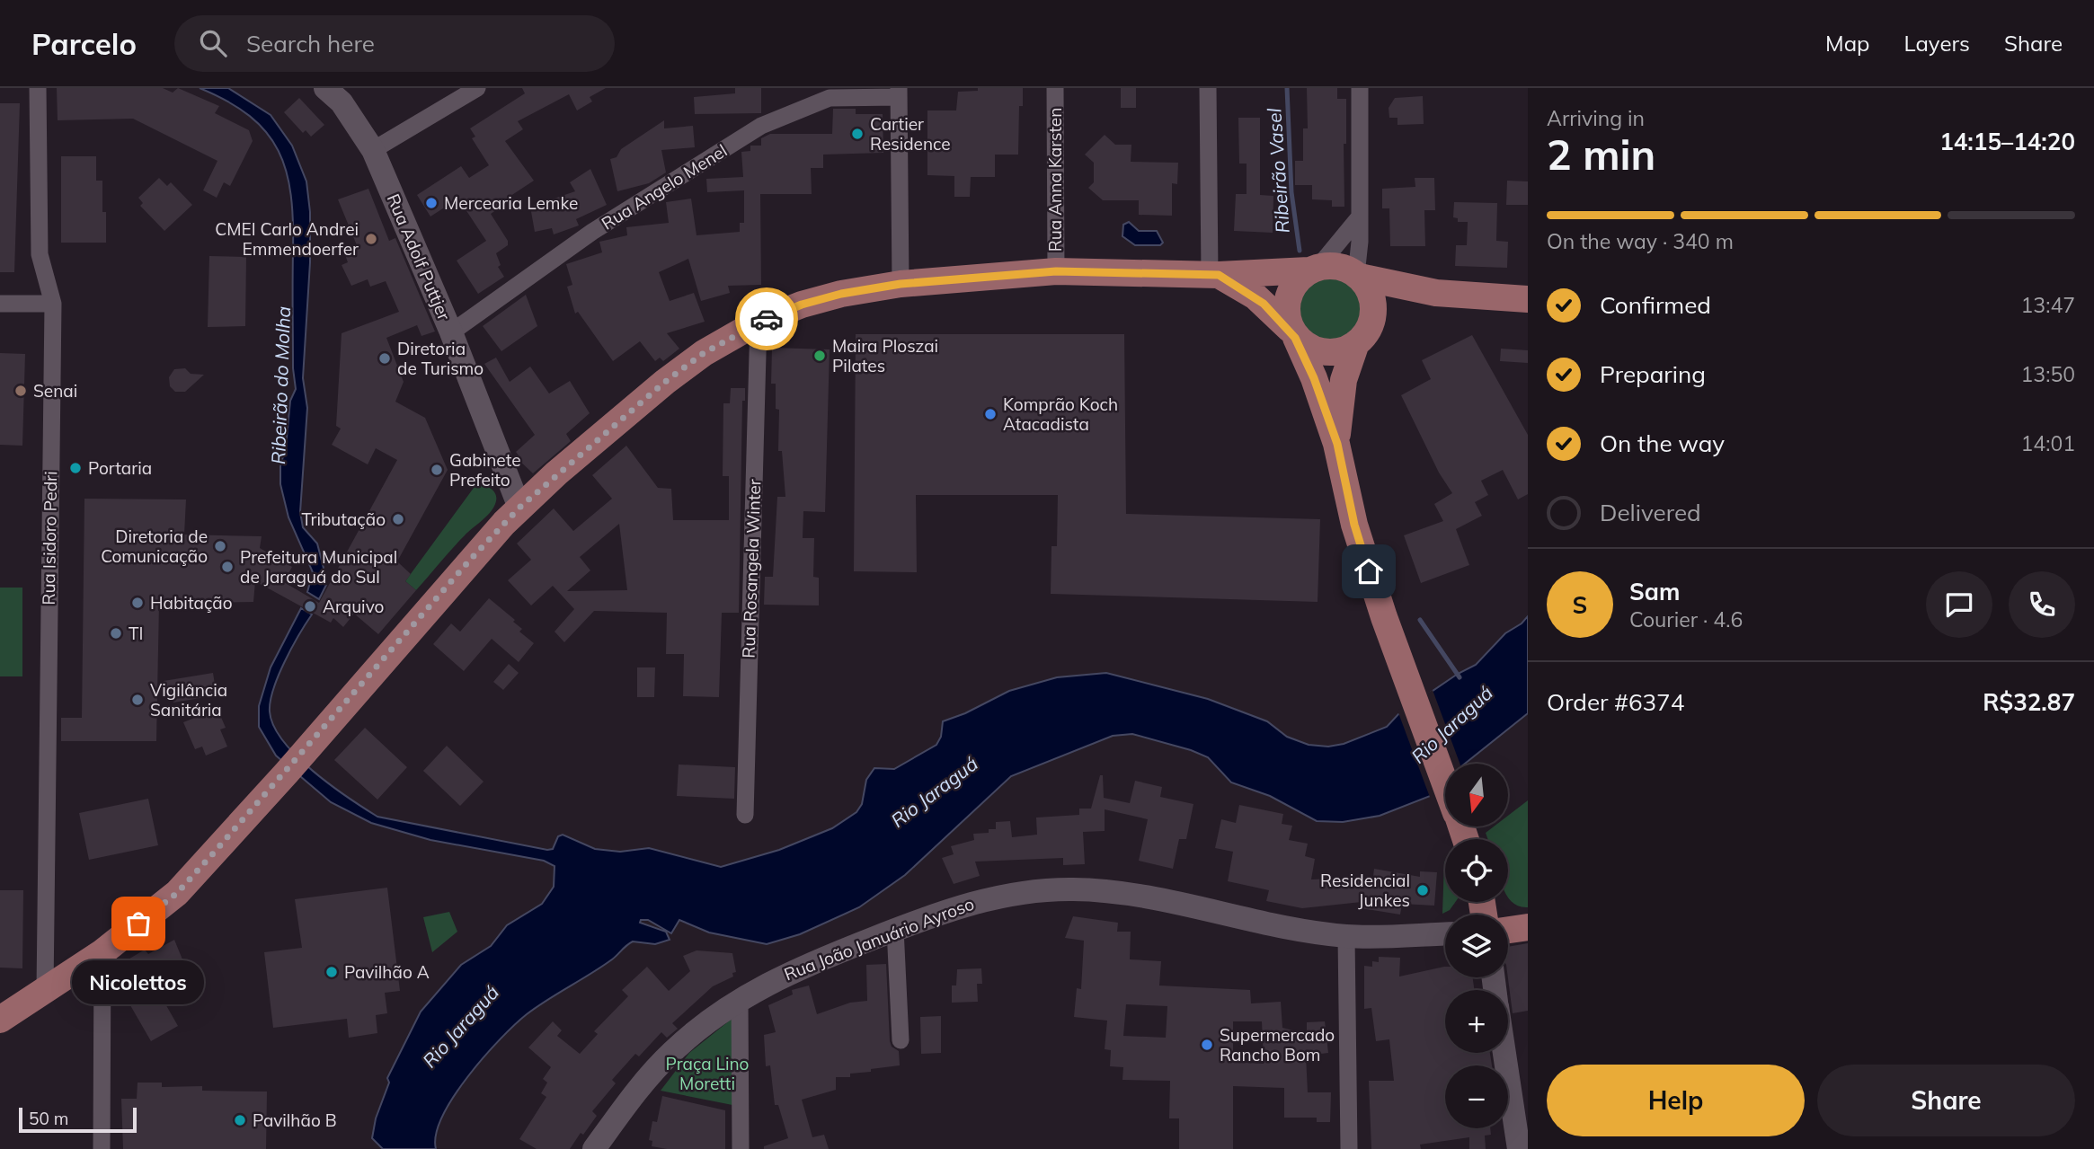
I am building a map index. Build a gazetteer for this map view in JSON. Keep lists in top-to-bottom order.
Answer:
{
  "streets": {
    "main road": ["Rua Adolf Puttjer", "Rua João Januário Ayroso"],
    "street": [
      "Rua Anna Karsten",
      "Rua Angelo Menel",
      "Rua Isidoro Pedri",
      "Rua Rosangela Winter"
    ]
  },
  "crossings": [
    ["Rua Angelo Menel", "Rua Adolf Puttjer"]
  ],
  "water": ["Ribeirão Vasel", "Ribeirão do Molha", "Rio Jaraguá"],
  "parks": ["Praça Lino Moretti"],
  "places": [
    "Cartier Residence",
    "Mercearia Lemke",
    "CMEI Carlo Andrei Emmendoerfer",
    "Maira Ploszai Pilates",
    "Diretoria de Turismo",
    "Senai",
    "Komprão Koch Atacadista",
    "Portaria",
    "Gabinete Prefeito",
    "Tributação",
    "Diretoria de Comunicação",
    "Prefeitura Municipal de Jaraguá do Sul",
    "Habitação",
    "Arquivo",
    "TI",
    "Vigilância Sanitária",
    "Residencial Junkes",
    "Nicolettos",
    "Pavilhão A",
    "Supermercado Rancho Bom",
    "Pavilhão B"
  ],
  "scale_bar": "50 m",
  "north": "bottom",
  "page": {
    "header": "Parcelo",
    "search": "Search here",
    "nav": ["Map", "Layers", "Share"],
    "heading": ["2 min", "Arriving in", "14:15–14:20"],
    "panel": [
      "Sam",
      "Courier · 4.6",
      "Order #6374",
      "R$32.87"
    ],
    "bar": "On the way · 340 m",
    "list": [
      ["Confirmed", "13:47"],
      ["Preparing", "13:50"],
      ["On the way", "14:01"],
      "Delivered"
    ],
    "round": "S",
    "map_buttons": ["+", "−"],
    "bubble": "Nicolettos",
    "buttons": ["Help", "Share"],
    "scale": "50 m"
  }
}
